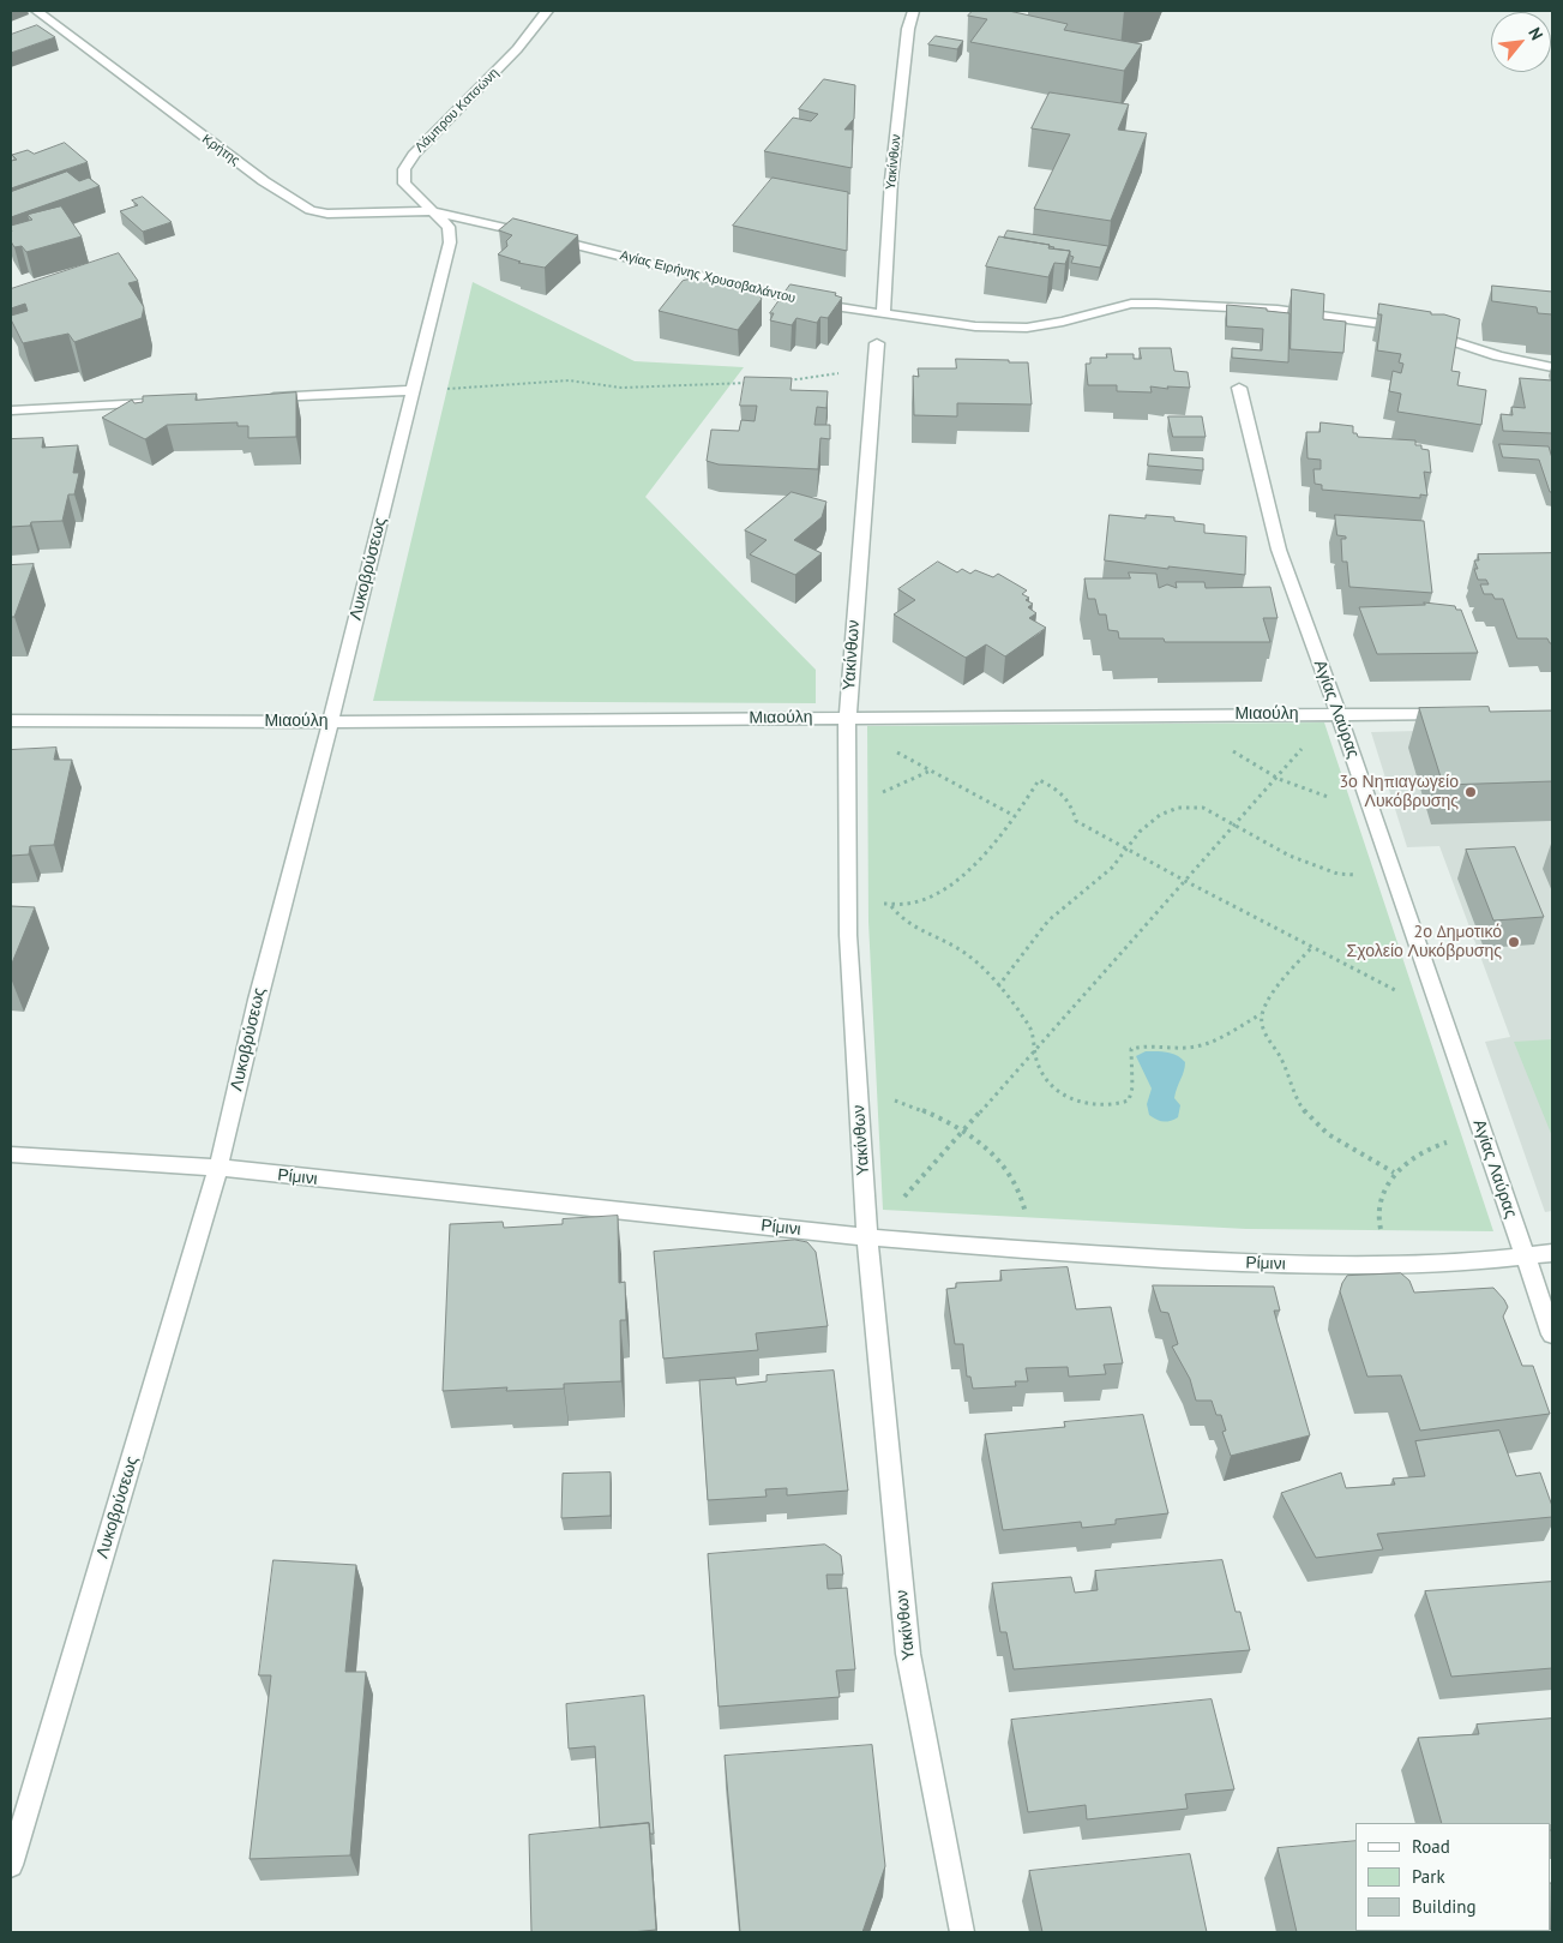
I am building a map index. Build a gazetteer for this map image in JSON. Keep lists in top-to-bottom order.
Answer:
{
  "streets": {
    "street": [
      "Λάμπρου Κατσώνη",
      "Κρήτης",
      "Υακίνθων",
      "Αγίας Ειρήνης Χρυσοβαλάντου",
      "Λυκοβρύσεως",
      "Αγίας Λαύρας",
      "Μιαούλη",
      "Ρίμινι"
    ]
  },
  "crossings": [
    ["Λάμπρου Κατσώνη", "Κρήτης"],
    ["Λάμπρου Κατσώνη", "Αγίας Ειρήνης Χρυσοβαλάντου"],
    ["Λάμπρου Κατσώνη", "Λυκοβρύσεως"],
    ["Κρήτης", "Αγίας Ειρήνης Χρυσοβαλάντου"],
    ["Κρήτης", "Λυκοβρύσεως"],
    ["Υακίνθων", "Αγίας Ειρήνης Χρυσοβαλάντου"],
    ["Υακίνθων", "Μιαούλη"],
    ["Υακίνθων", "Ρίμινι"],
    ["Αγίας Ειρήνης Χρυσοβαλάντου", "Λυκοβρύσεως"],
    ["Λυκοβρύσεως", "Μιαούλη"],
    ["Λυκοβρύσεως", "Ρίμινι"],
    ["Αγίας Λαύρας", "Μιαούλη"],
    ["Αγίας Λαύρας", "Ρίμινι"]
  ],
  "places": ["3ο Νηπιαγωγείο Λυκόβρυσης", "2ο Δημοτικό Σχολείο Λυκόβρυσης"],
  "legend": ["Road", "Park", "Building"],
  "north": "top right"
}
